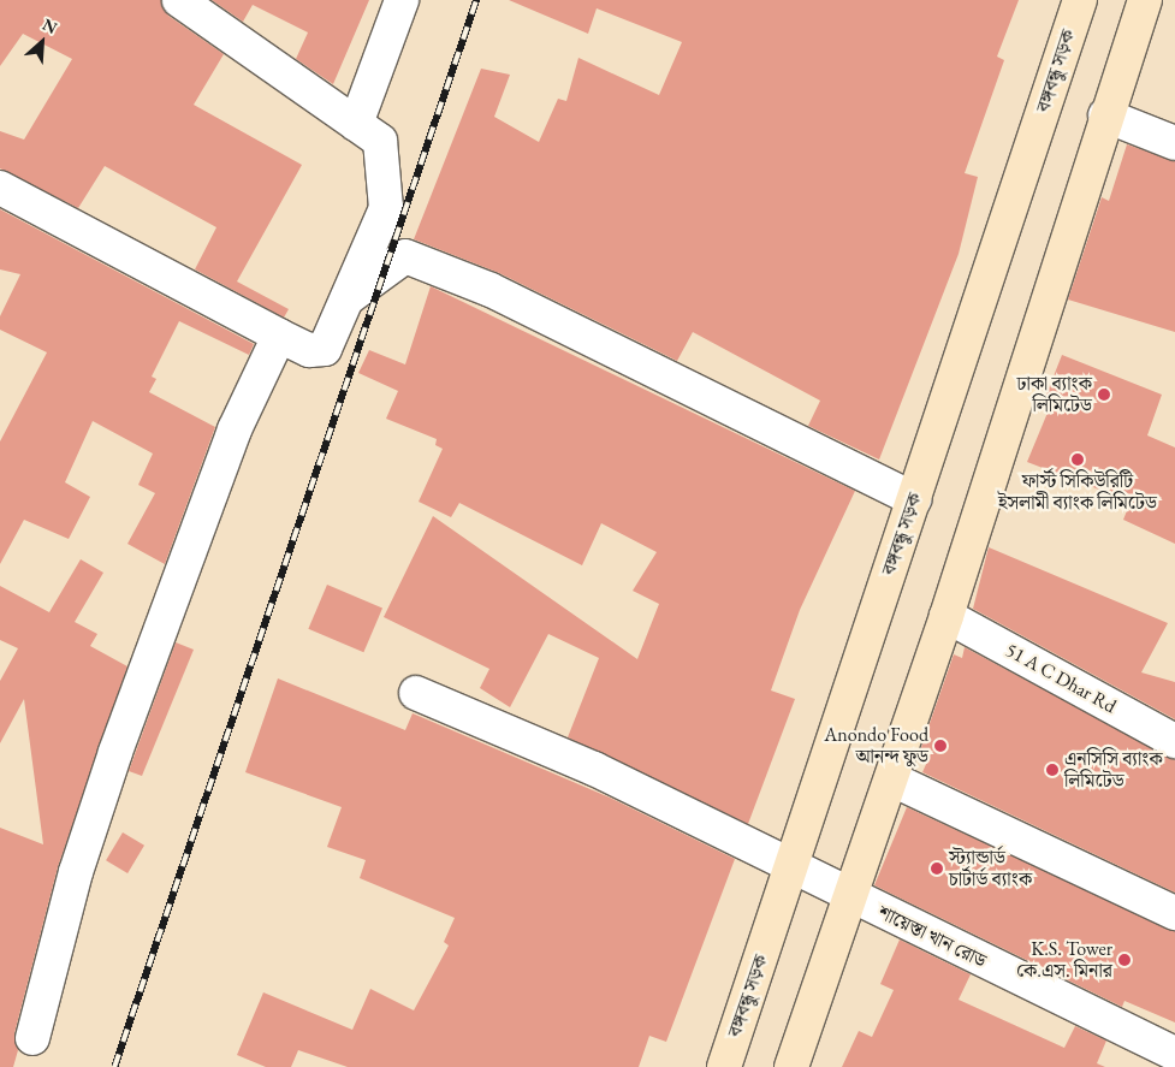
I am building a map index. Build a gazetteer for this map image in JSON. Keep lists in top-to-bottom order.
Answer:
{
  "streets": {
    "main road": ["বঙ্গবন্ধু সড়ক"],
    "street": ["51 A C Dhar Rd", "শায়েস্তা খান রোড"]
  },
  "crossings": [
    ["বঙ্গবন্ধু সড়ক", "শায়েস্তা খান রোড"]
  ],
  "places": [
    "ঢাকা ব্যাংক লিমিটেড",
    "ফার্স্ট সিকিউরিটি ইসলামী ব্যাংক লিমিটেড",
    "Anondo Food আনন্দ ফুড",
    "এনসিসি ব্যাংক লিমিটেড",
    "স্ট্যান্ডার্ড চার্টার্ড ব্যাংক",
    "K.S. Tower কে.এস. মিনার"
  ],
  "north": "top right"
}
